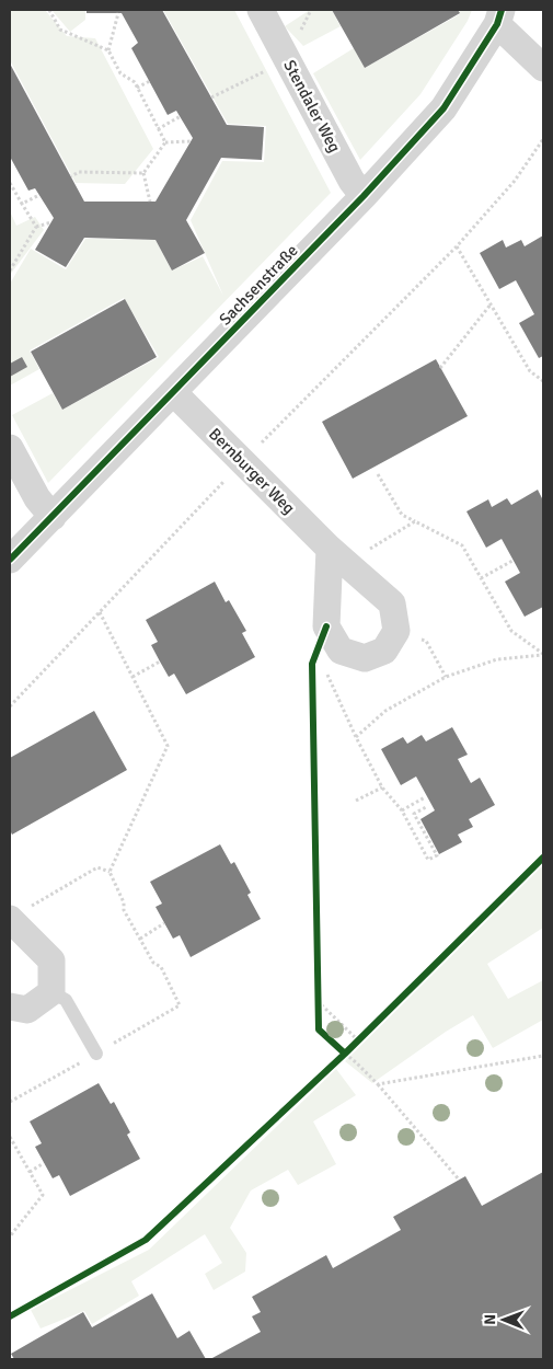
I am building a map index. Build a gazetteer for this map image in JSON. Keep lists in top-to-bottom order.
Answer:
{
  "streets": {
    "street": ["Stendaler Weg", "Sachsenstraße", "Bernburger Weg"]
  },
  "crossings": [
    ["Stendaler Weg", "Sachsenstraße"],
    ["Sachsenstraße", "Bernburger Weg"]
  ],
  "north": "left"
}
